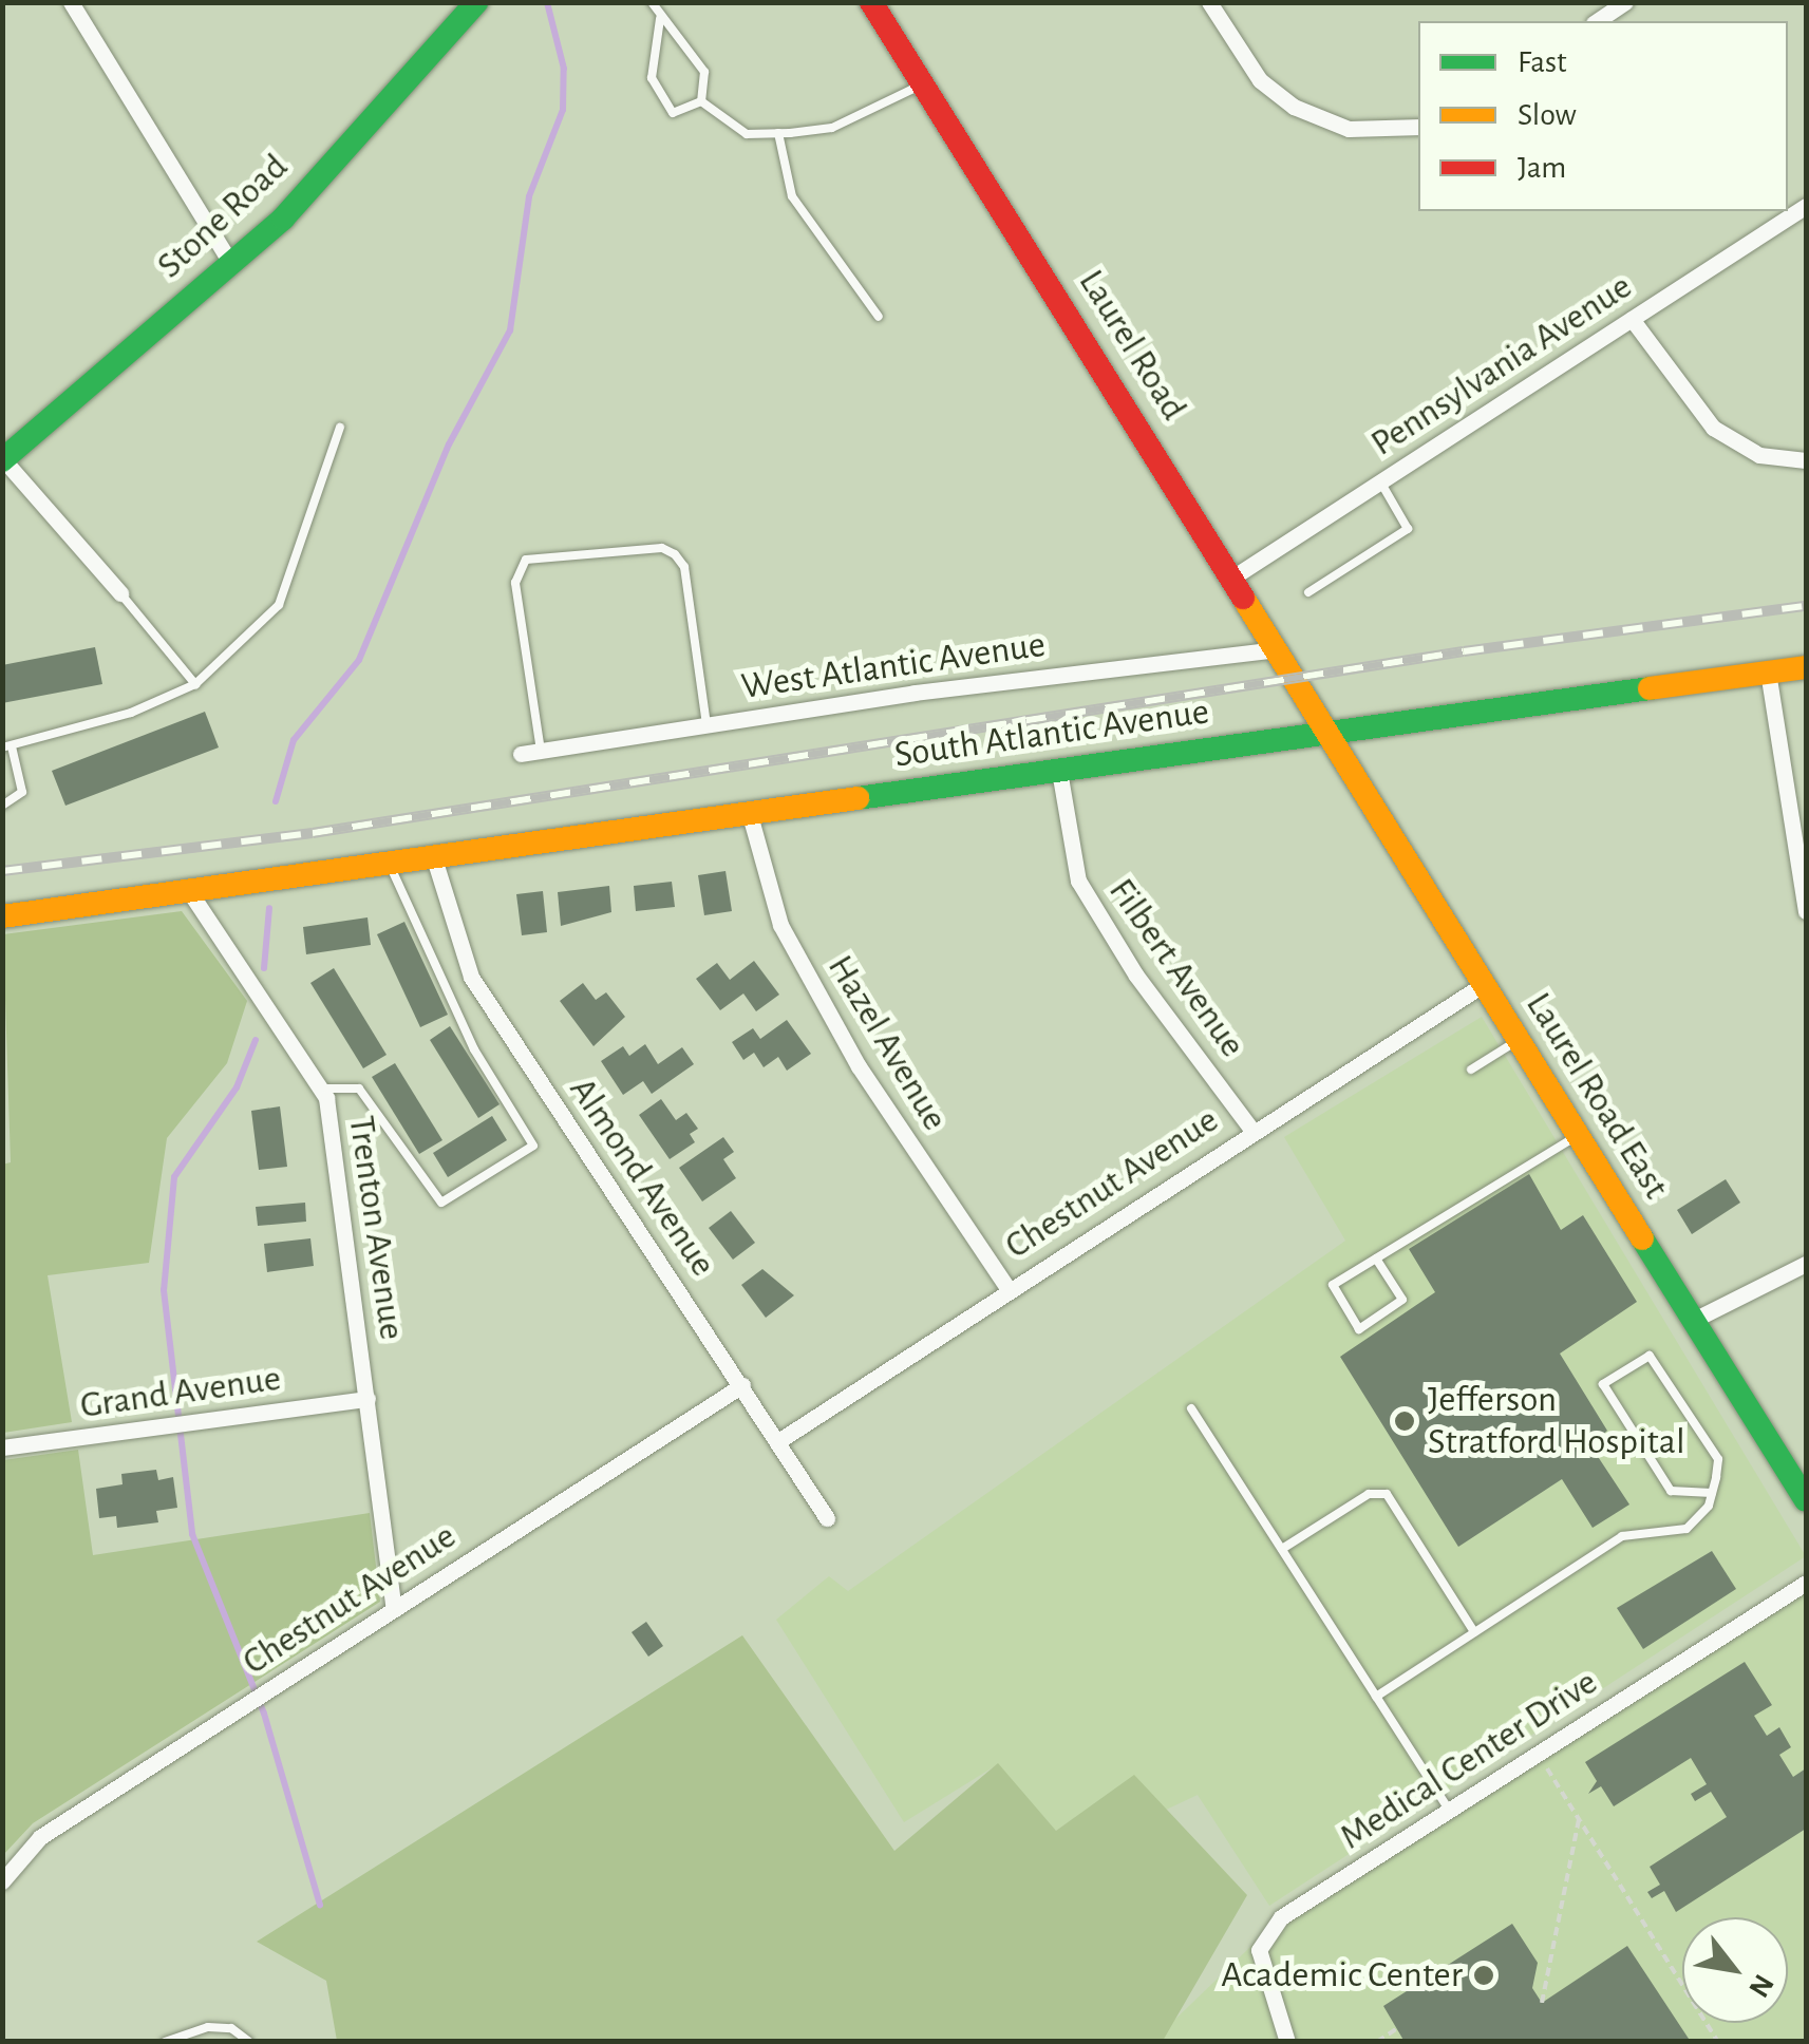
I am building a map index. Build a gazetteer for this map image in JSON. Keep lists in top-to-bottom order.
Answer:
{
  "streets": {
    "street": [
      "Stone Road",
      "Laurel Road",
      "Pennsylvania Avenue",
      "West Atlantic Avenue",
      "South Atlantic Avenue",
      "Filbert Avenue",
      "Hazel Avenue",
      "Laurel Road East",
      "Almond Avenue",
      "Chestnut Avenue",
      "Trenton Avenue",
      "Grand Avenue",
      "Medical Center Drive"
    ]
  },
  "crossings": [
    ["Laurel Road", "Pennsylvania Avenue"],
    ["Laurel Road", "West Atlantic Avenue"],
    ["Laurel Road", "South Atlantic Avenue"],
    ["Laurel Road", "Laurel Road East"],
    ["South Atlantic Avenue", "Filbert Avenue"],
    ["South Atlantic Avenue", "Hazel Avenue"],
    ["South Atlantic Avenue", "Laurel Road East"],
    ["South Atlantic Avenue", "Almond Avenue"],
    ["South Atlantic Avenue", "Trenton Avenue"],
    ["Filbert Avenue", "Chestnut Avenue"],
    ["Hazel Avenue", "Chestnut Avenue"],
    ["Laurel Road East", "Chestnut Avenue"],
    ["Almond Avenue", "Chestnut Avenue"],
    ["Chestnut Avenue", "Trenton Avenue"],
    ["Trenton Avenue", "Grand Avenue"]
  ],
  "places": ["Jefferson Stratford Hospital", "Academic Center"],
  "legend": ["Fast", "Slow", "Jam"],
  "north": "bottom right"
}
